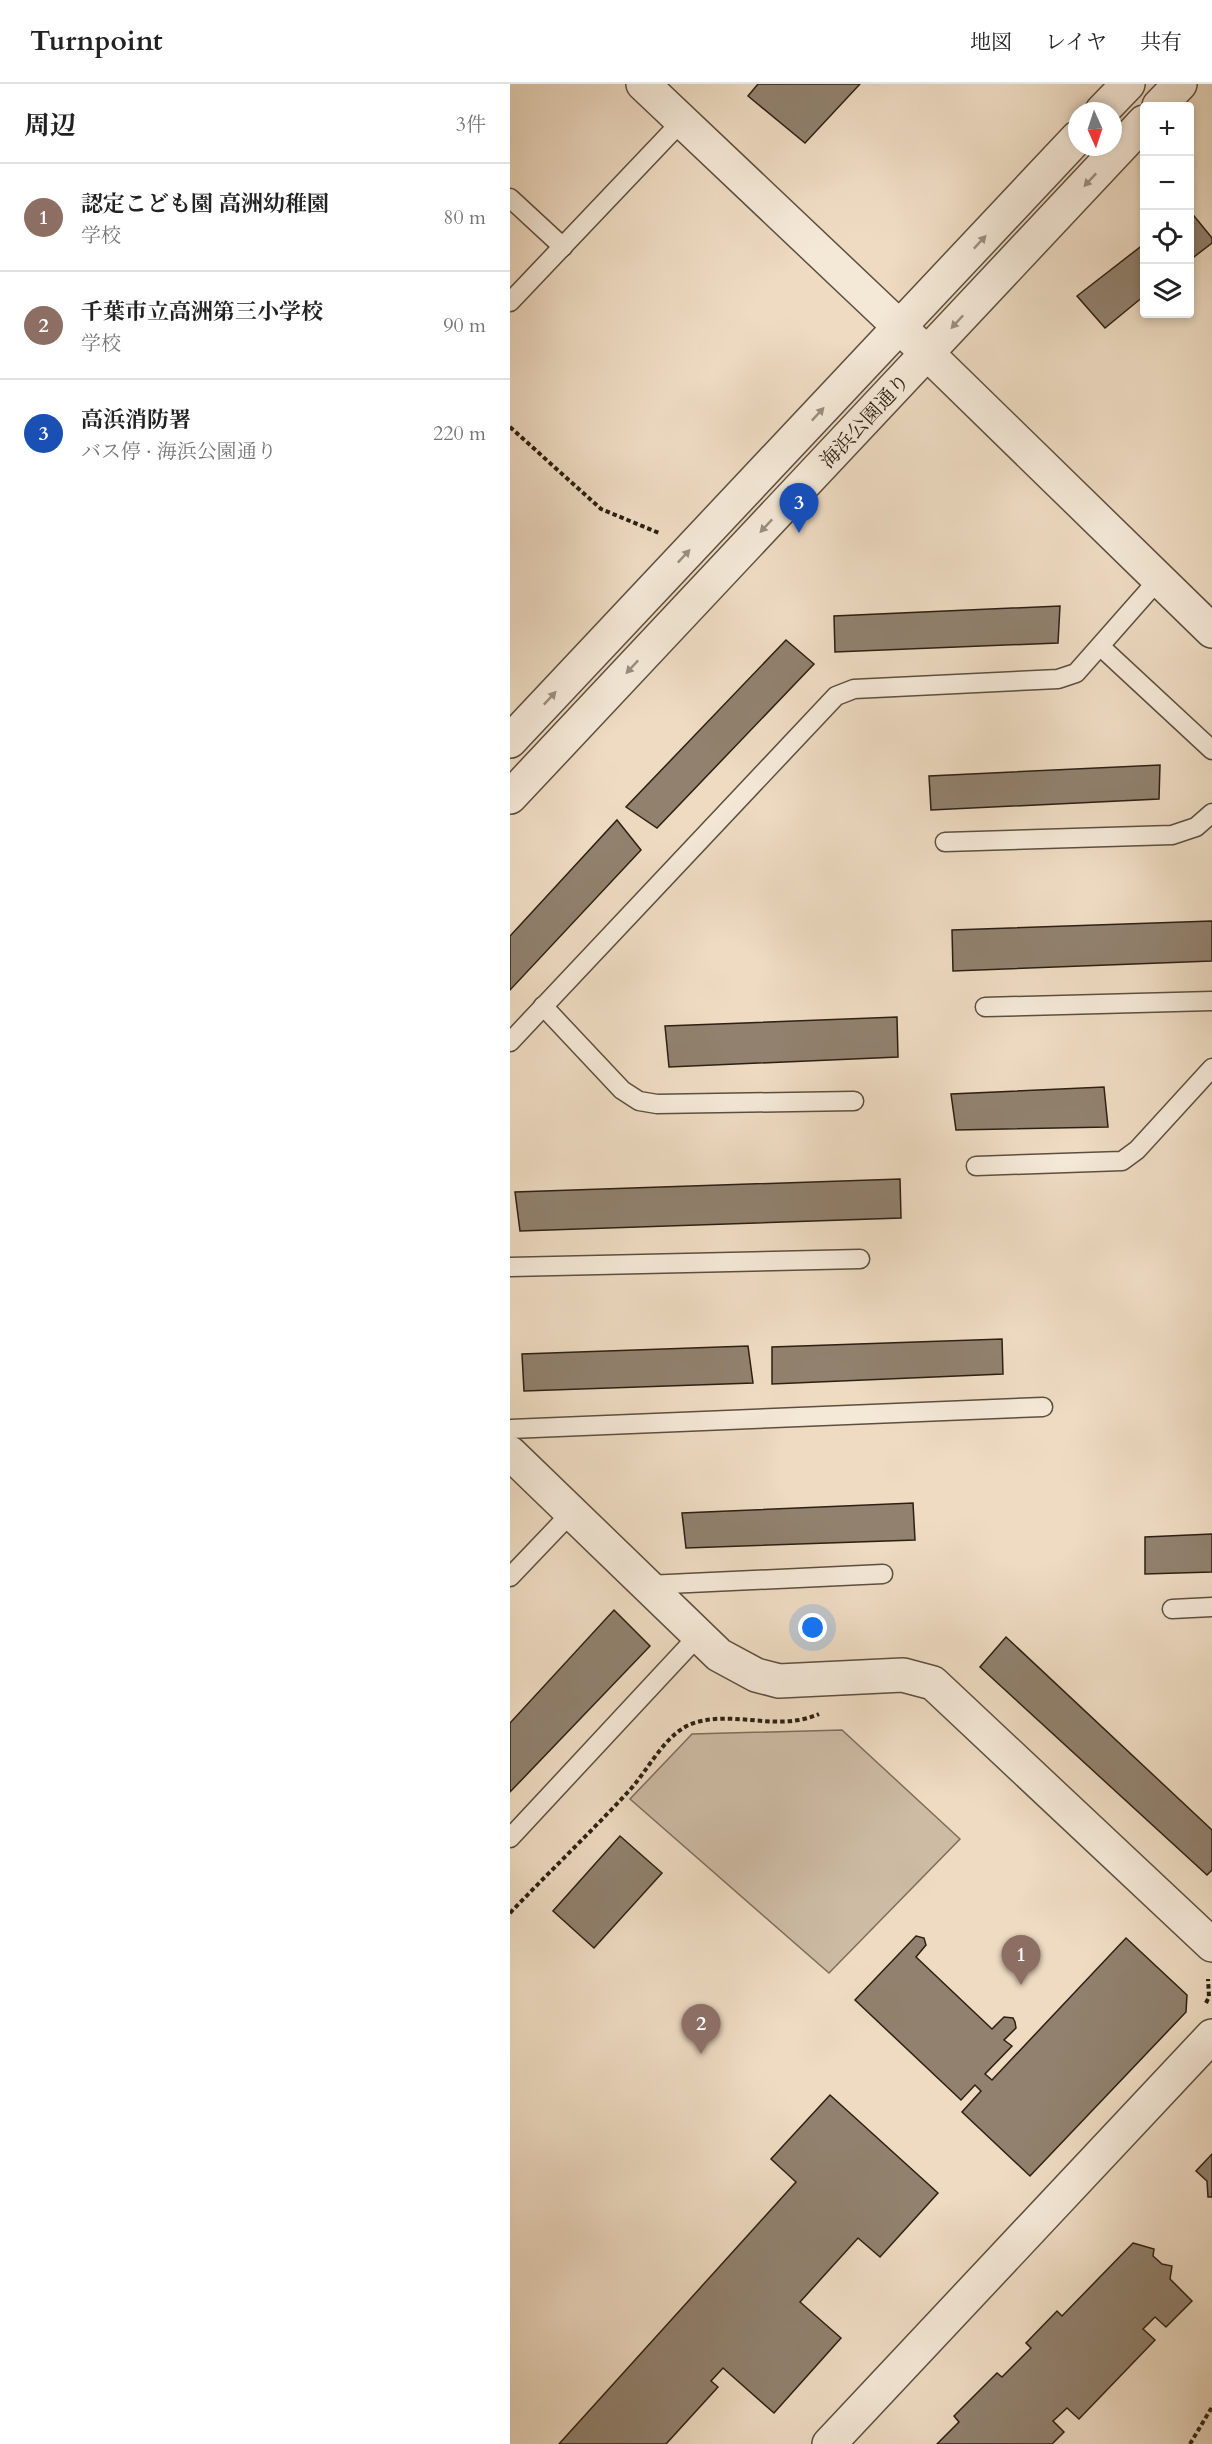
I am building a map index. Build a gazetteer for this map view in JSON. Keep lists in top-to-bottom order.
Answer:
{
  "streets": {
    "street": ["海浜公園通り"]
  },
  "north": "bottom",
  "page": {
    "header": "Turnpoint",
    "nav": ["地図", "レイヤ", "共有"],
    "heading": ["周辺", "3件"],
    "map_buttons": ["+", "−"],
    "list": [
      {
        "mark": "1",
        "name": "認定こども園 高洲幼稚園",
        "note": "学校",
        "value": "80 m"
      },
      {
        "mark": "2",
        "name": "千葉市立高洲第三小学校",
        "note": "学校",
        "value": "90 m"
      },
      {
        "mark": "3",
        "name": "高浜消防署",
        "note": "バス停 · 海浜公園通り",
        "value": "220 m"
      }
    ],
    "pins": ["3", "1", "2"]
  }
}
